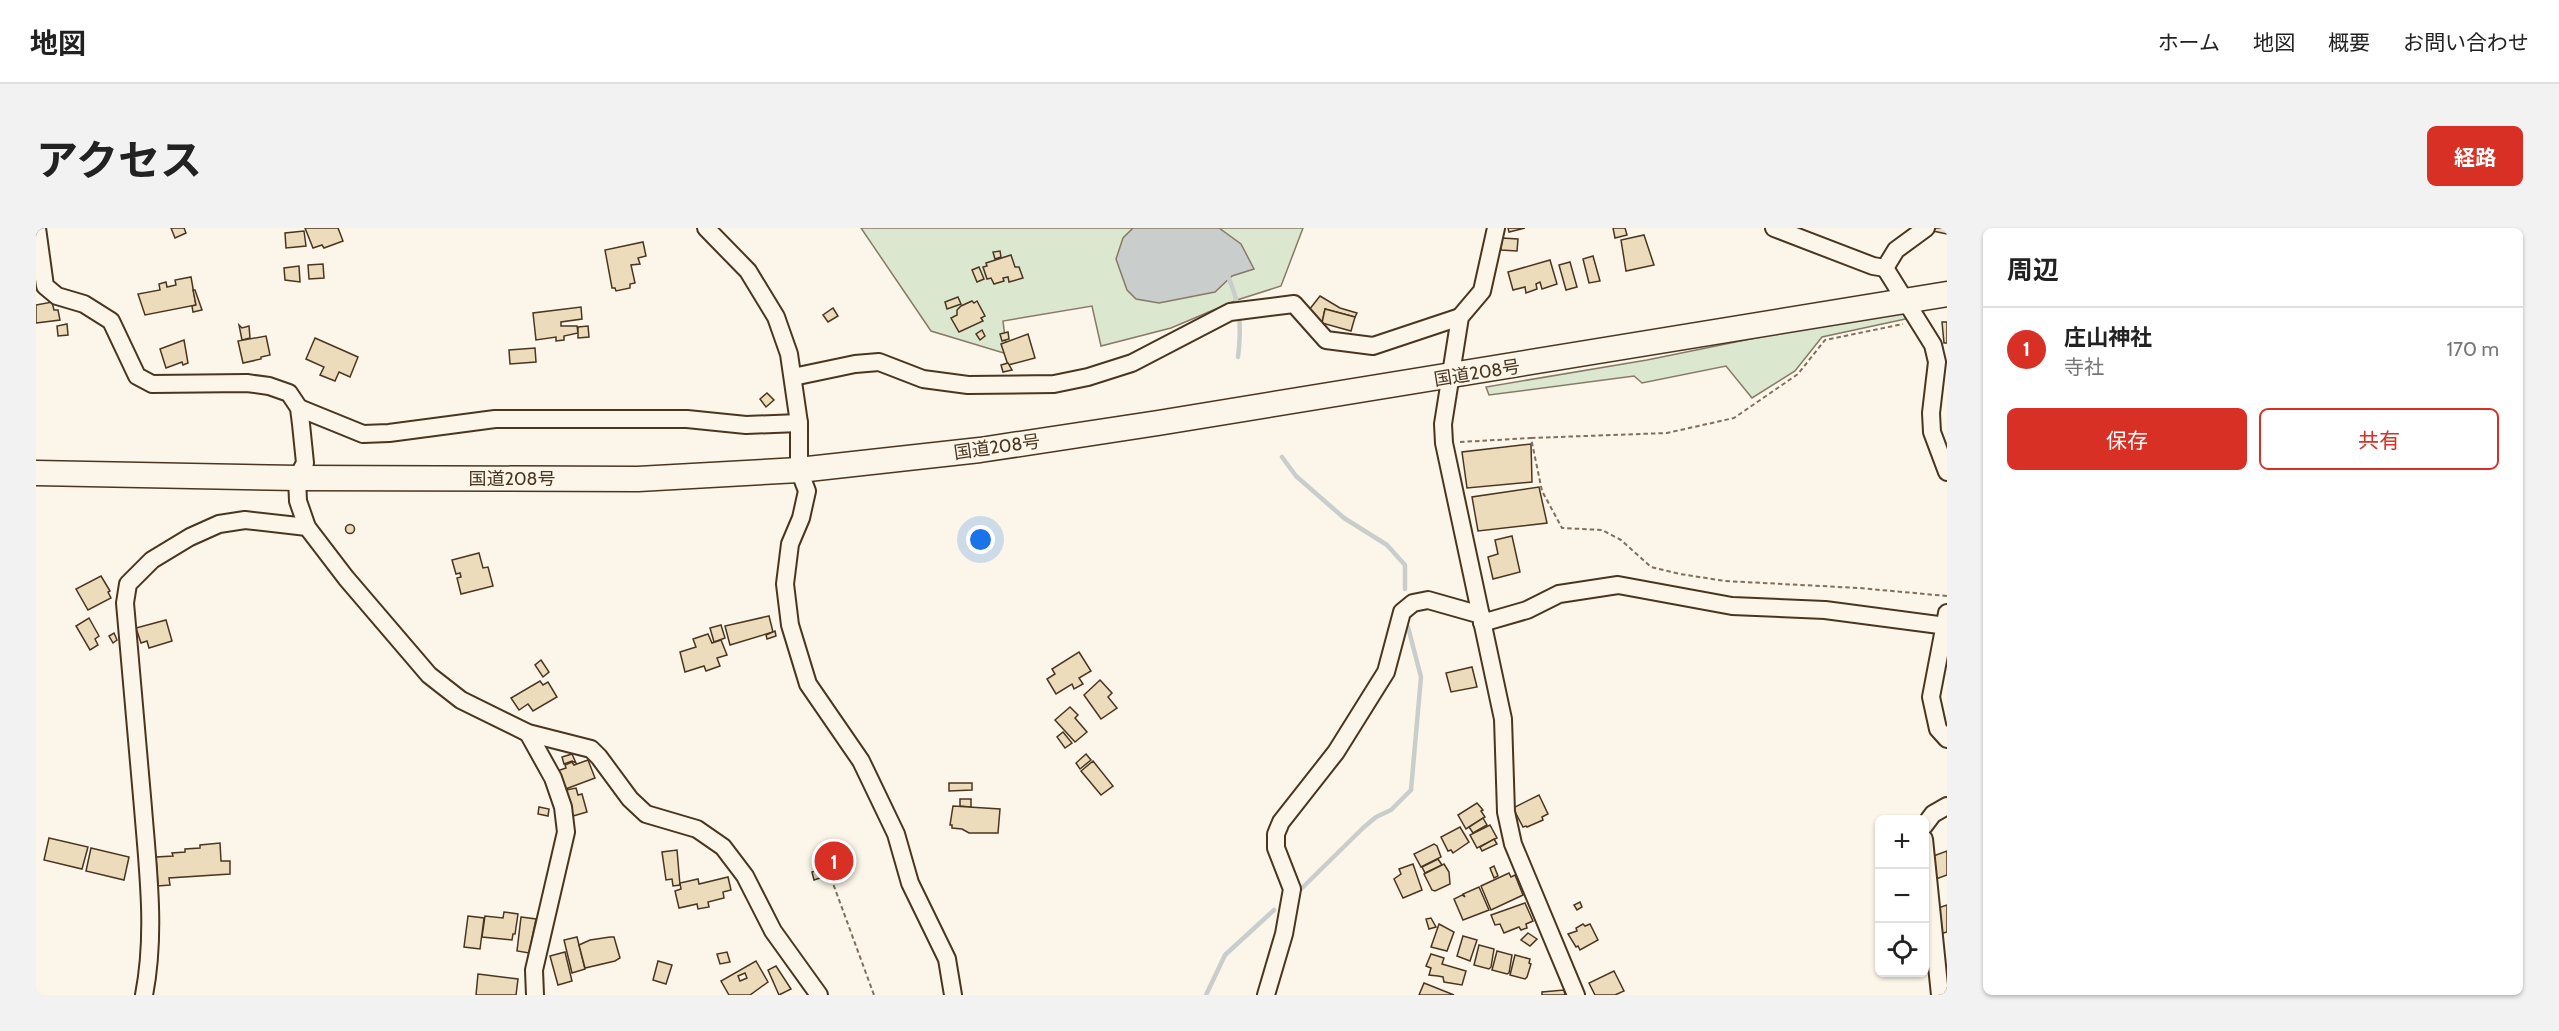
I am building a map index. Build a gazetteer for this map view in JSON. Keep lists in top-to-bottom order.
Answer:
{
  "streets": {
    "highway": ["国道208号"]
  },
  "page": {
    "header": "地図",
    "nav": [
      "ホーム",
      "地図",
      "概要",
      "お問い合わせ"
    ],
    "title": "アクセス",
    "buttons": [
      "経路",
      ["保存", "共有"]
    ],
    "heading": "周辺",
    "list": [
      {
        "mark": "1",
        "name": "庄山神社",
        "note": "寺社",
        "value": "170 m"
      }
    ],
    "map_buttons": ["+", "−"],
    "pins": "1"
  }
}
